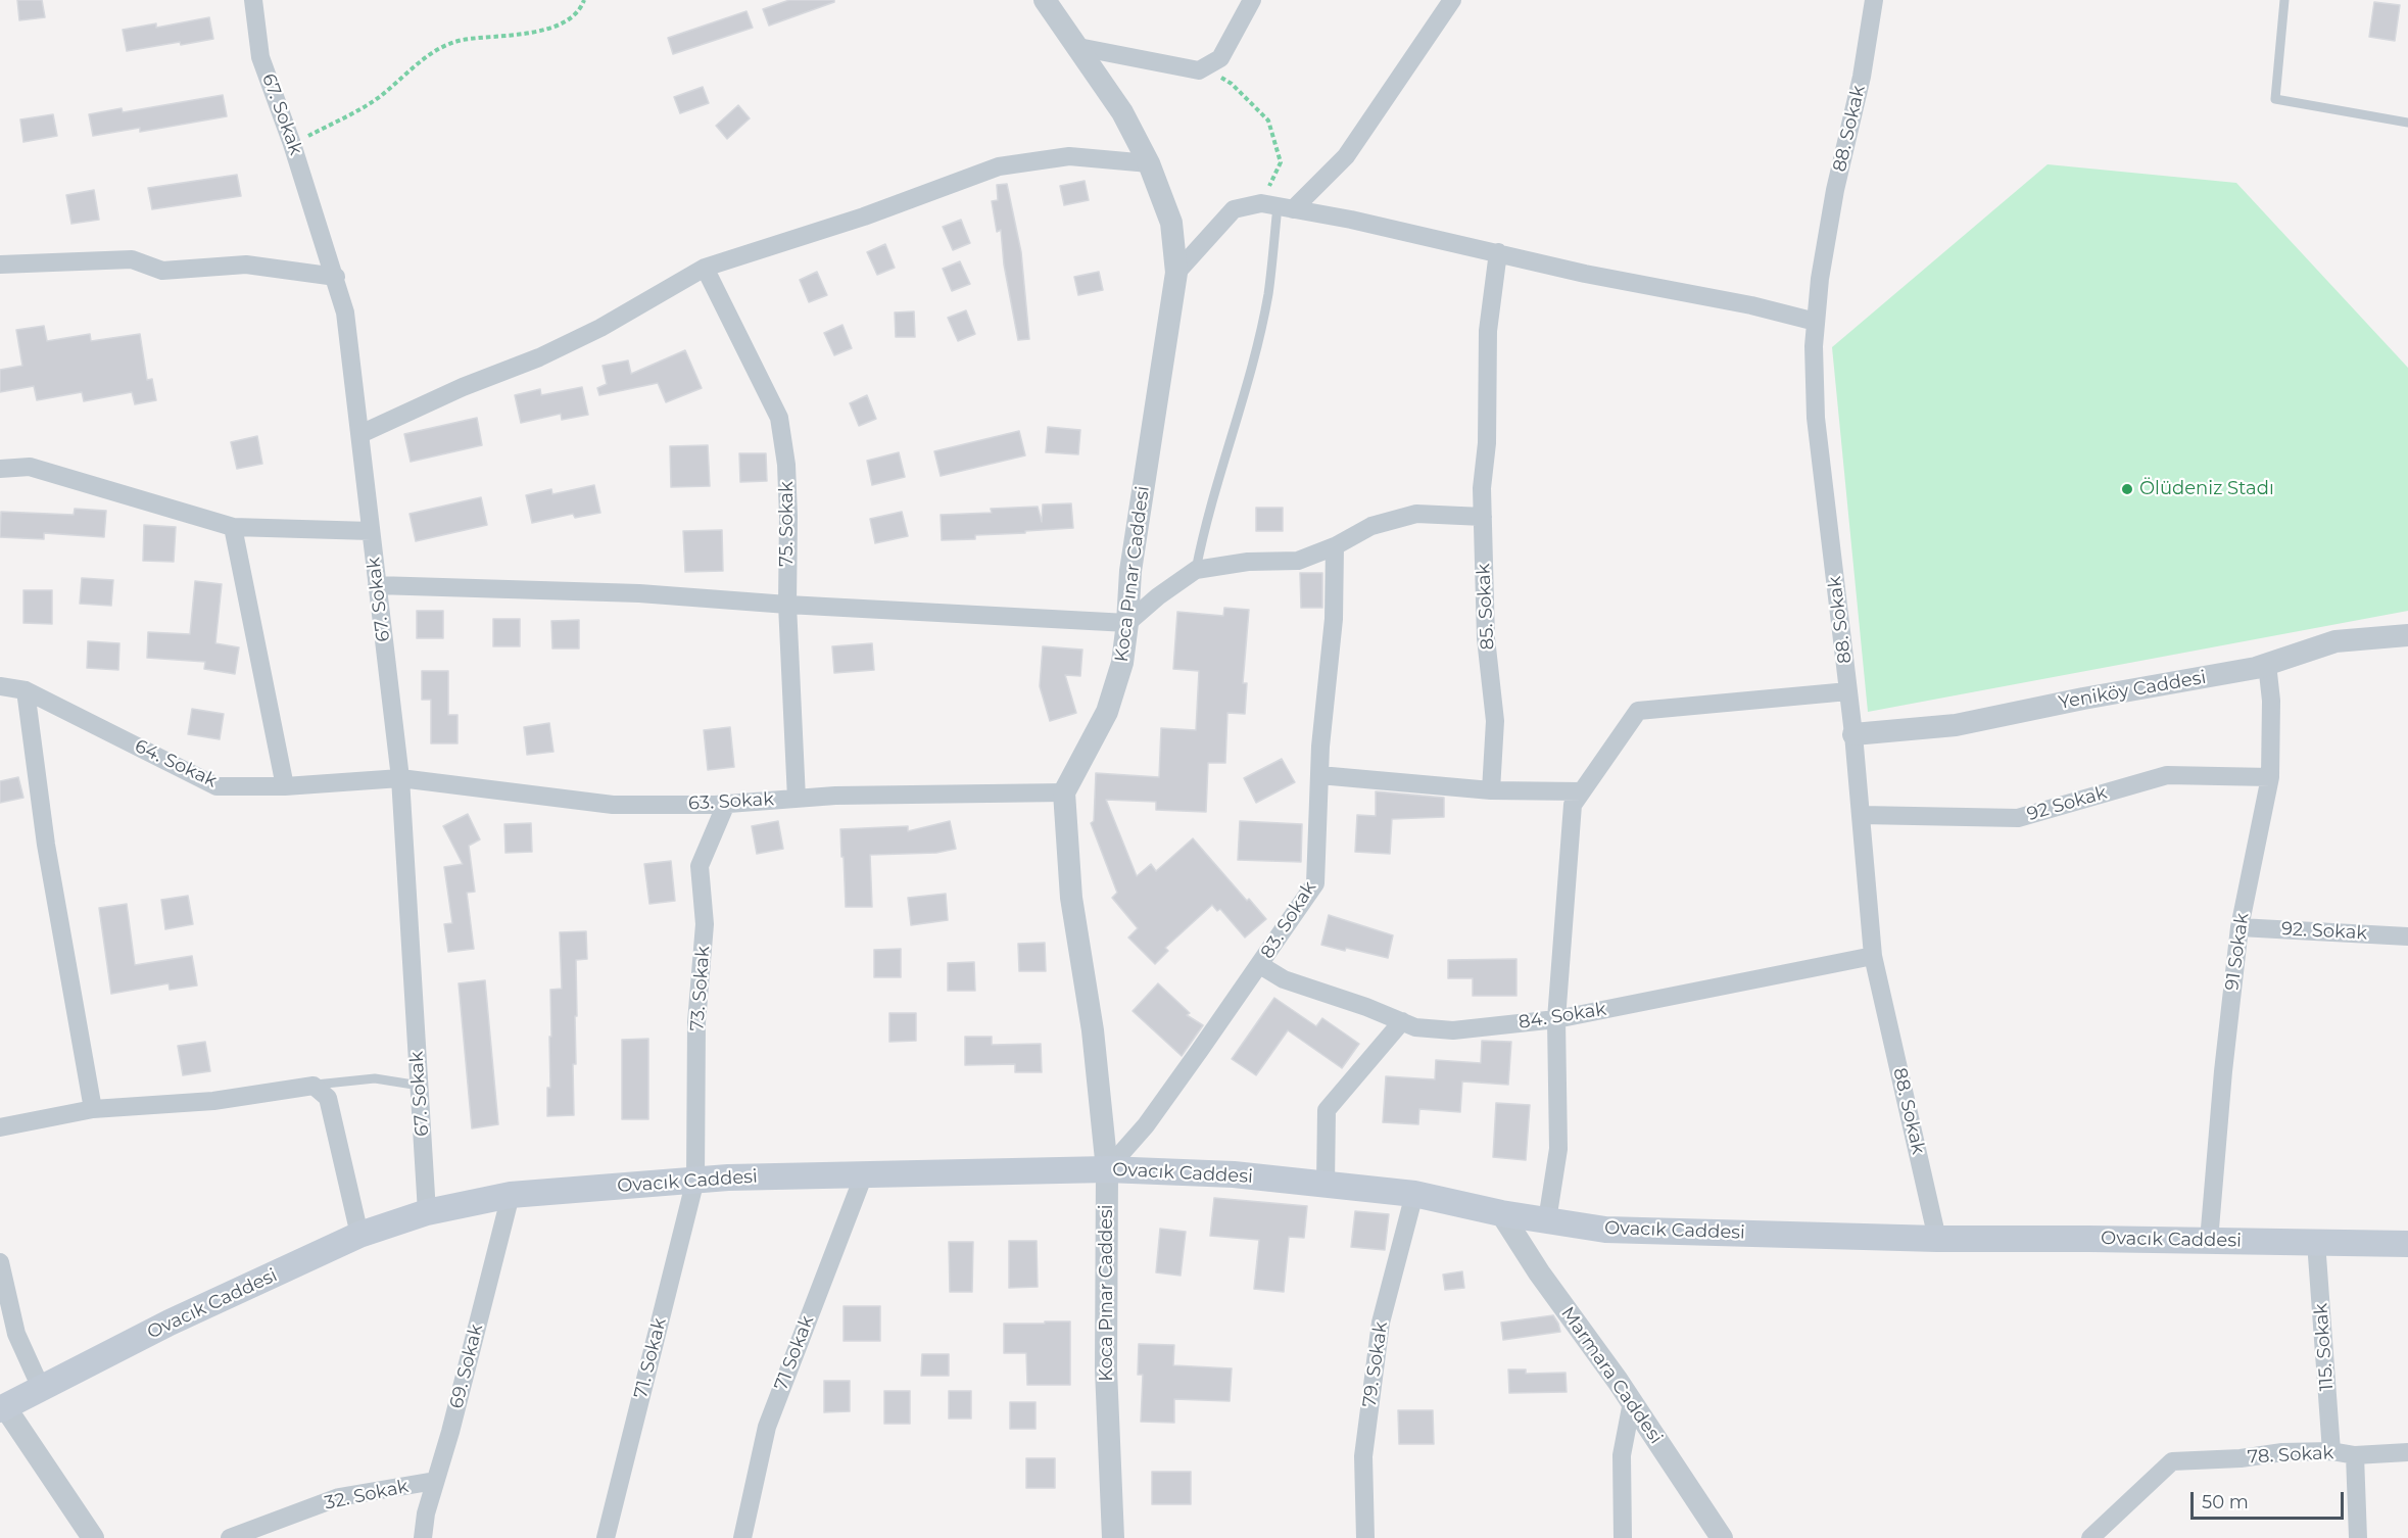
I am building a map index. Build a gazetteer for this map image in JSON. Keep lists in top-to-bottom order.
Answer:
{
  "streets": {
    "main road": ["Ovacık Caddesi"],
    "street": [
      "67. Sokak",
      "88. Sokak",
      "75. Sokak",
      "Koca Pınar Caddesi",
      "85. Sokak",
      "Yeniköy Caddesi",
      "64. Sokak",
      "63. Sokak",
      "92 Sokak",
      "83. Sokak",
      "92. Sokak",
      "91 Sokak",
      "73. Sokak",
      "84. Sokak",
      "115. Sokak",
      "71 Sokak",
      "71. Sokak",
      "79. Sokak",
      "69. Sokak",
      "Marmara Caddesi",
      "78. Sokak",
      "32. Sokak"
    ]
  },
  "crossings": [
    ["67. Sokak", "64. Sokak"],
    ["67. Sokak", "63. Sokak"],
    ["67. Sokak", "Ovacık Caddesi"],
    ["88. Sokak", "Yeniköy Caddesi"],
    ["88. Sokak", "92 Sokak"],
    ["88. Sokak", "84. Sokak"],
    ["88. Sokak", "Ovacık Caddesi"],
    ["75. Sokak", "63. Sokak"],
    ["Koca Pınar Caddesi", "63. Sokak"],
    ["Koca Pınar Caddesi", "83. Sokak"],
    ["Koca Pınar Caddesi", "Ovacık Caddesi"],
    ["Yeniköy Caddesi", "91 Sokak"],
    ["64. Sokak", "63. Sokak"],
    ["63. Sokak", "73. Sokak"],
    ["92 Sokak", "91 Sokak"],
    ["83. Sokak", "84. Sokak"],
    ["83. Sokak", "Ovacık Caddesi"],
    ["92. Sokak", "91 Sokak"],
    ["91 Sokak", "Ovacık Caddesi"],
    ["73. Sokak", "Ovacık Caddesi"],
    ["73. Sokak", "71. Sokak"],
    ["Ovacık Caddesi", "115. Sokak"],
    ["Ovacık Caddesi", "71 Sokak"],
    ["Ovacık Caddesi", "71. Sokak"],
    ["Ovacık Caddesi", "79. Sokak"],
    ["Ovacık Caddesi", "69. Sokak"],
    ["Ovacık Caddesi", "Marmara Caddesi"],
    ["115. Sokak", "78. Sokak"],
    ["69. Sokak", "32. Sokak"]
  ],
  "places": ["Ölüdeniz Stadı"],
  "scale_bar": "50 m"
}
